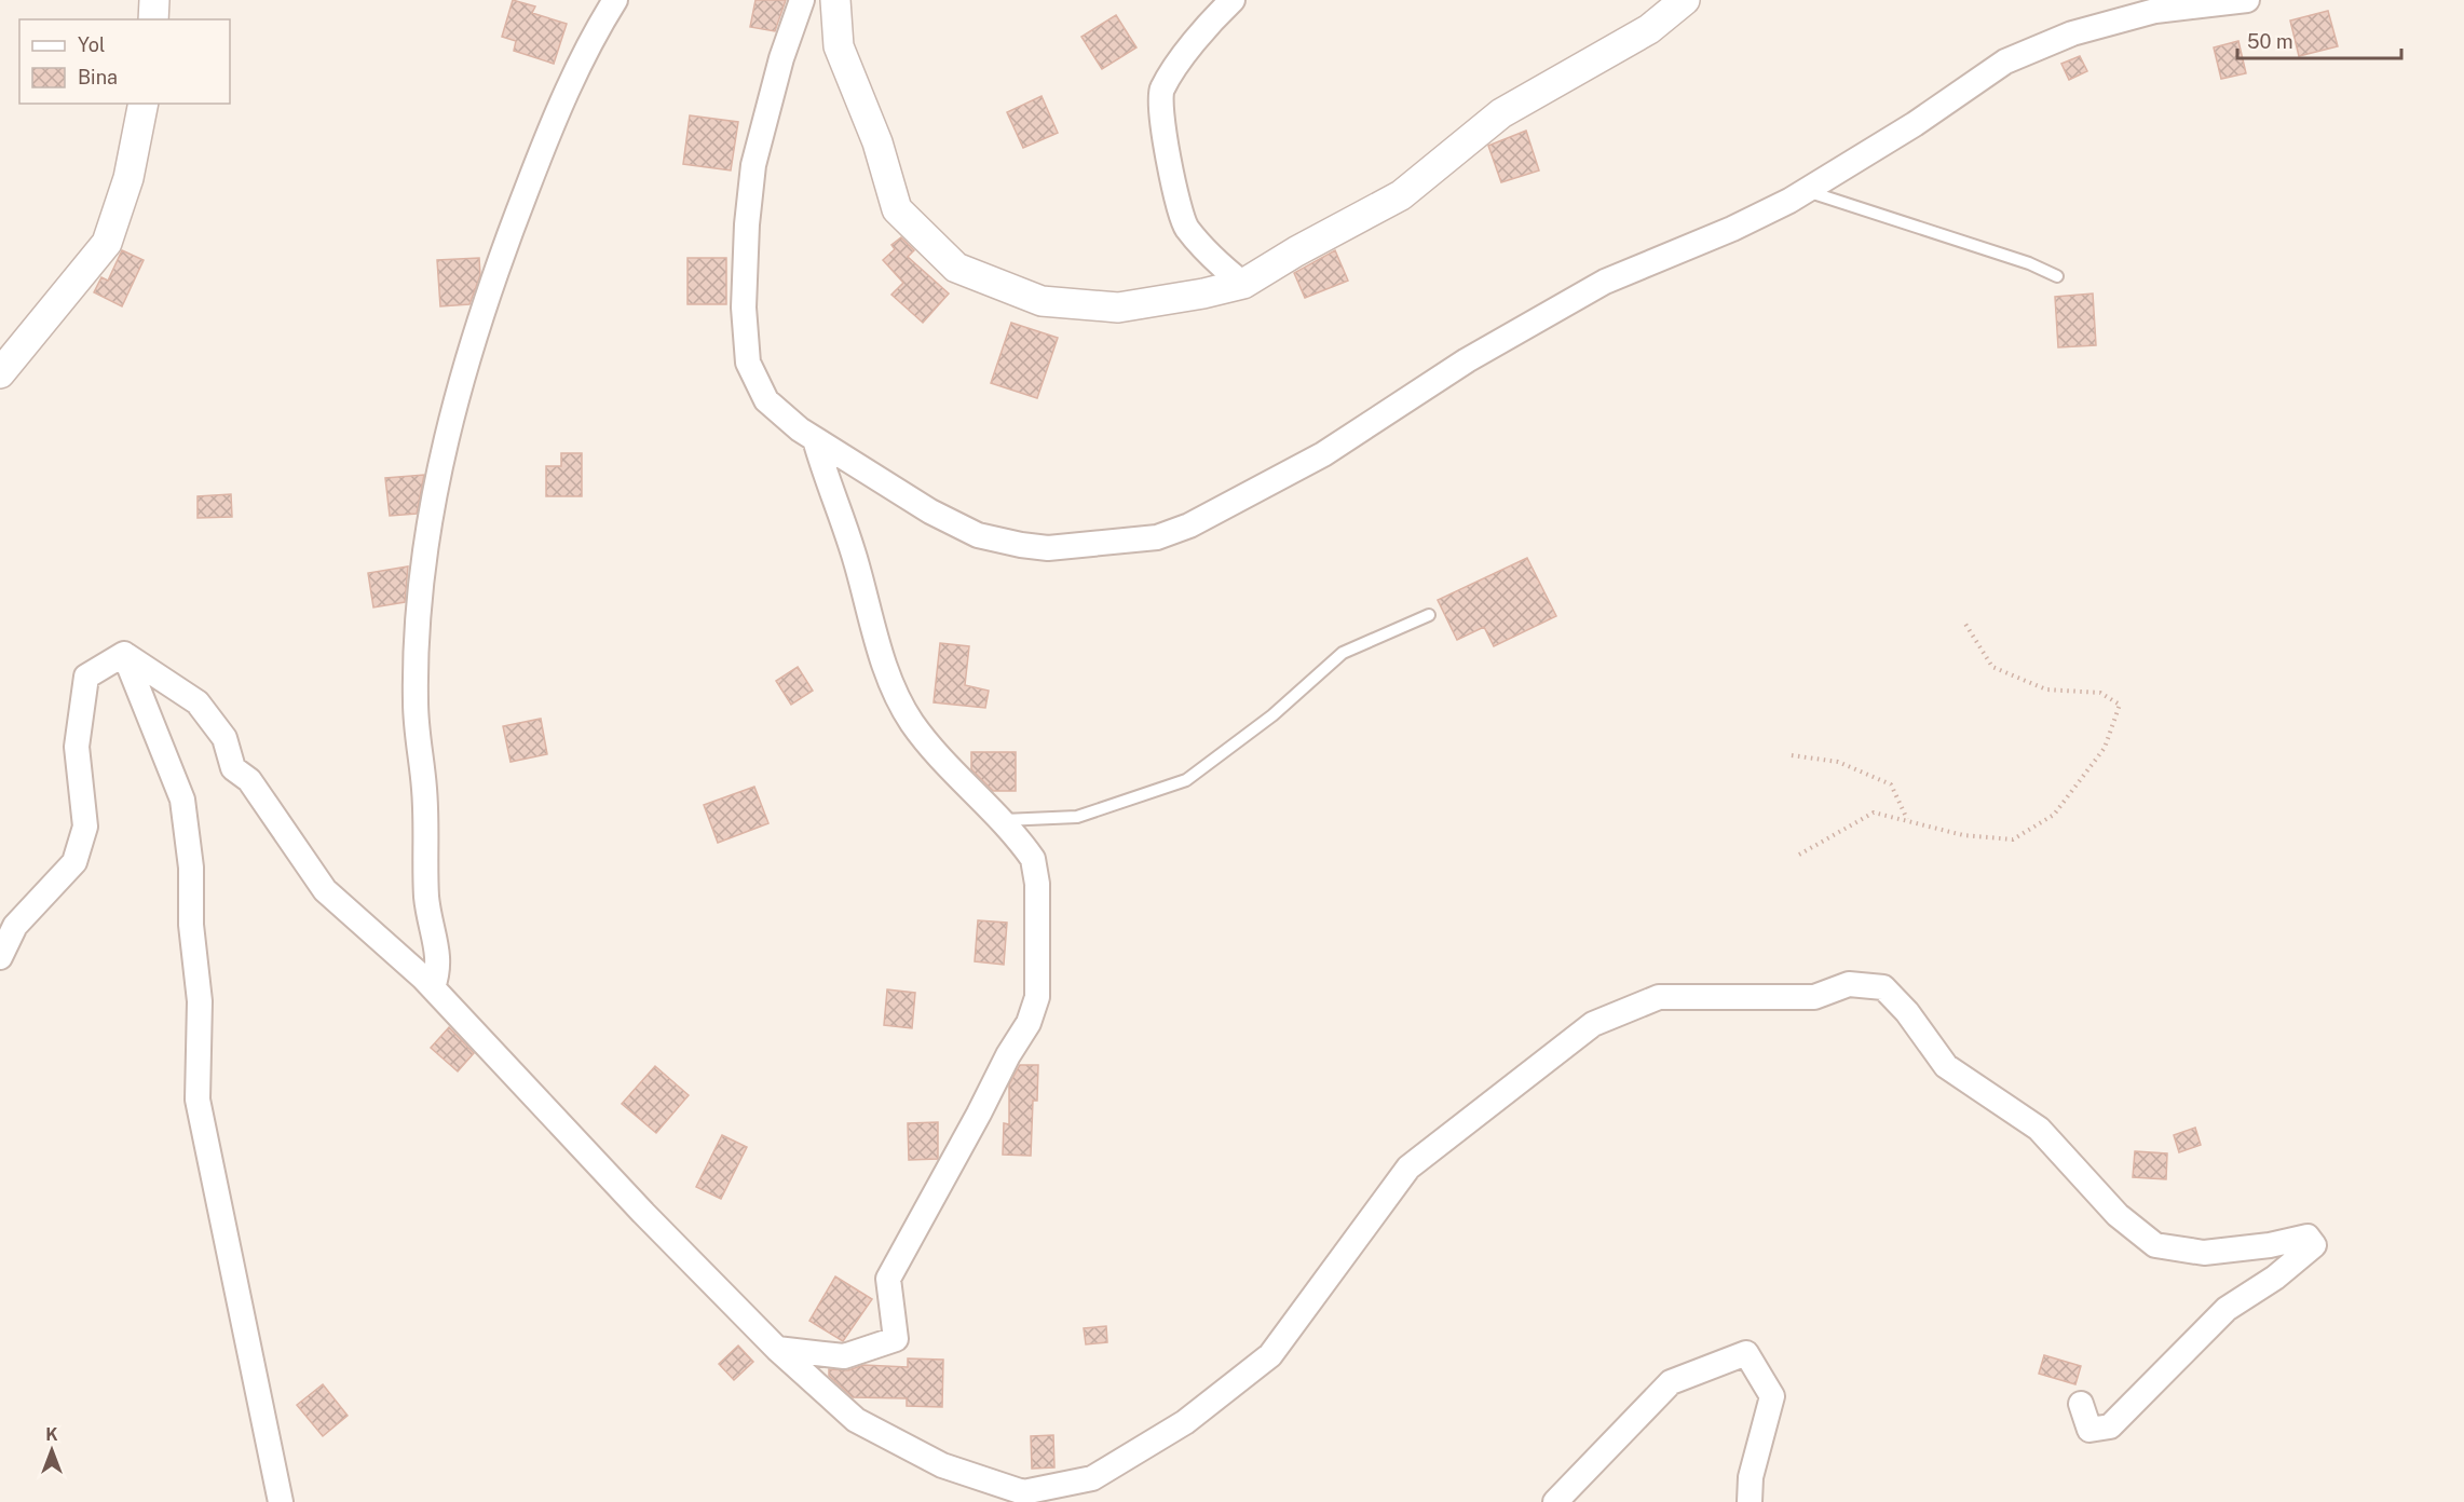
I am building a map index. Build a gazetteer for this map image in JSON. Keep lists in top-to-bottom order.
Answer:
{
  "legend": ["Yol", "Bina"],
  "scale_bar": "50 m",
  "north": "top"
}
